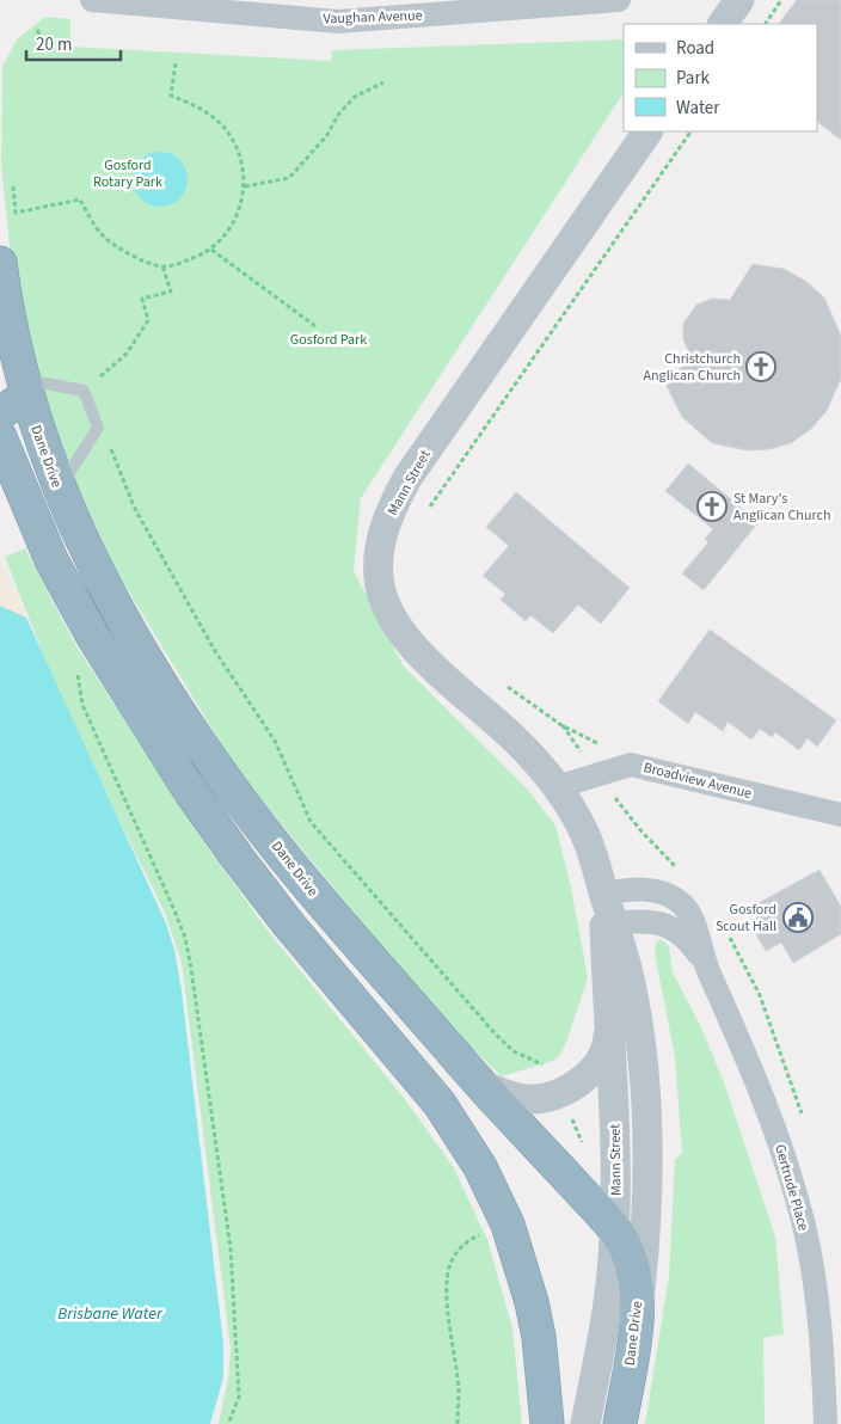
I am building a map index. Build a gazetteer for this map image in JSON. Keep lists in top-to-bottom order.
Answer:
{
  "streets": {
    "highway": ["Dane Drive"],
    "street": [
      "Vaughan Avenue",
      "Mann Street",
      "Broadview Avenue",
      "Gertrude Place"
    ]
  },
  "crossings": [
    ["Dane Drive", "Mann Street"],
    ["Mann Street", "Broadview Avenue"],
    ["Mann Street", "Gertrude Place"]
  ],
  "water": ["Brisbane Water"],
  "parks": ["Gosford Rotary Park", "Gosford Park"],
  "places": {
    "church": ["Christchurch Anglican Church", "St Mary's Anglican Church"],
    "public building": ["Gosford Scout Hall"]
  },
  "legend": ["Road", "Park", "Water"],
  "scale_bar": "20 m"
}
